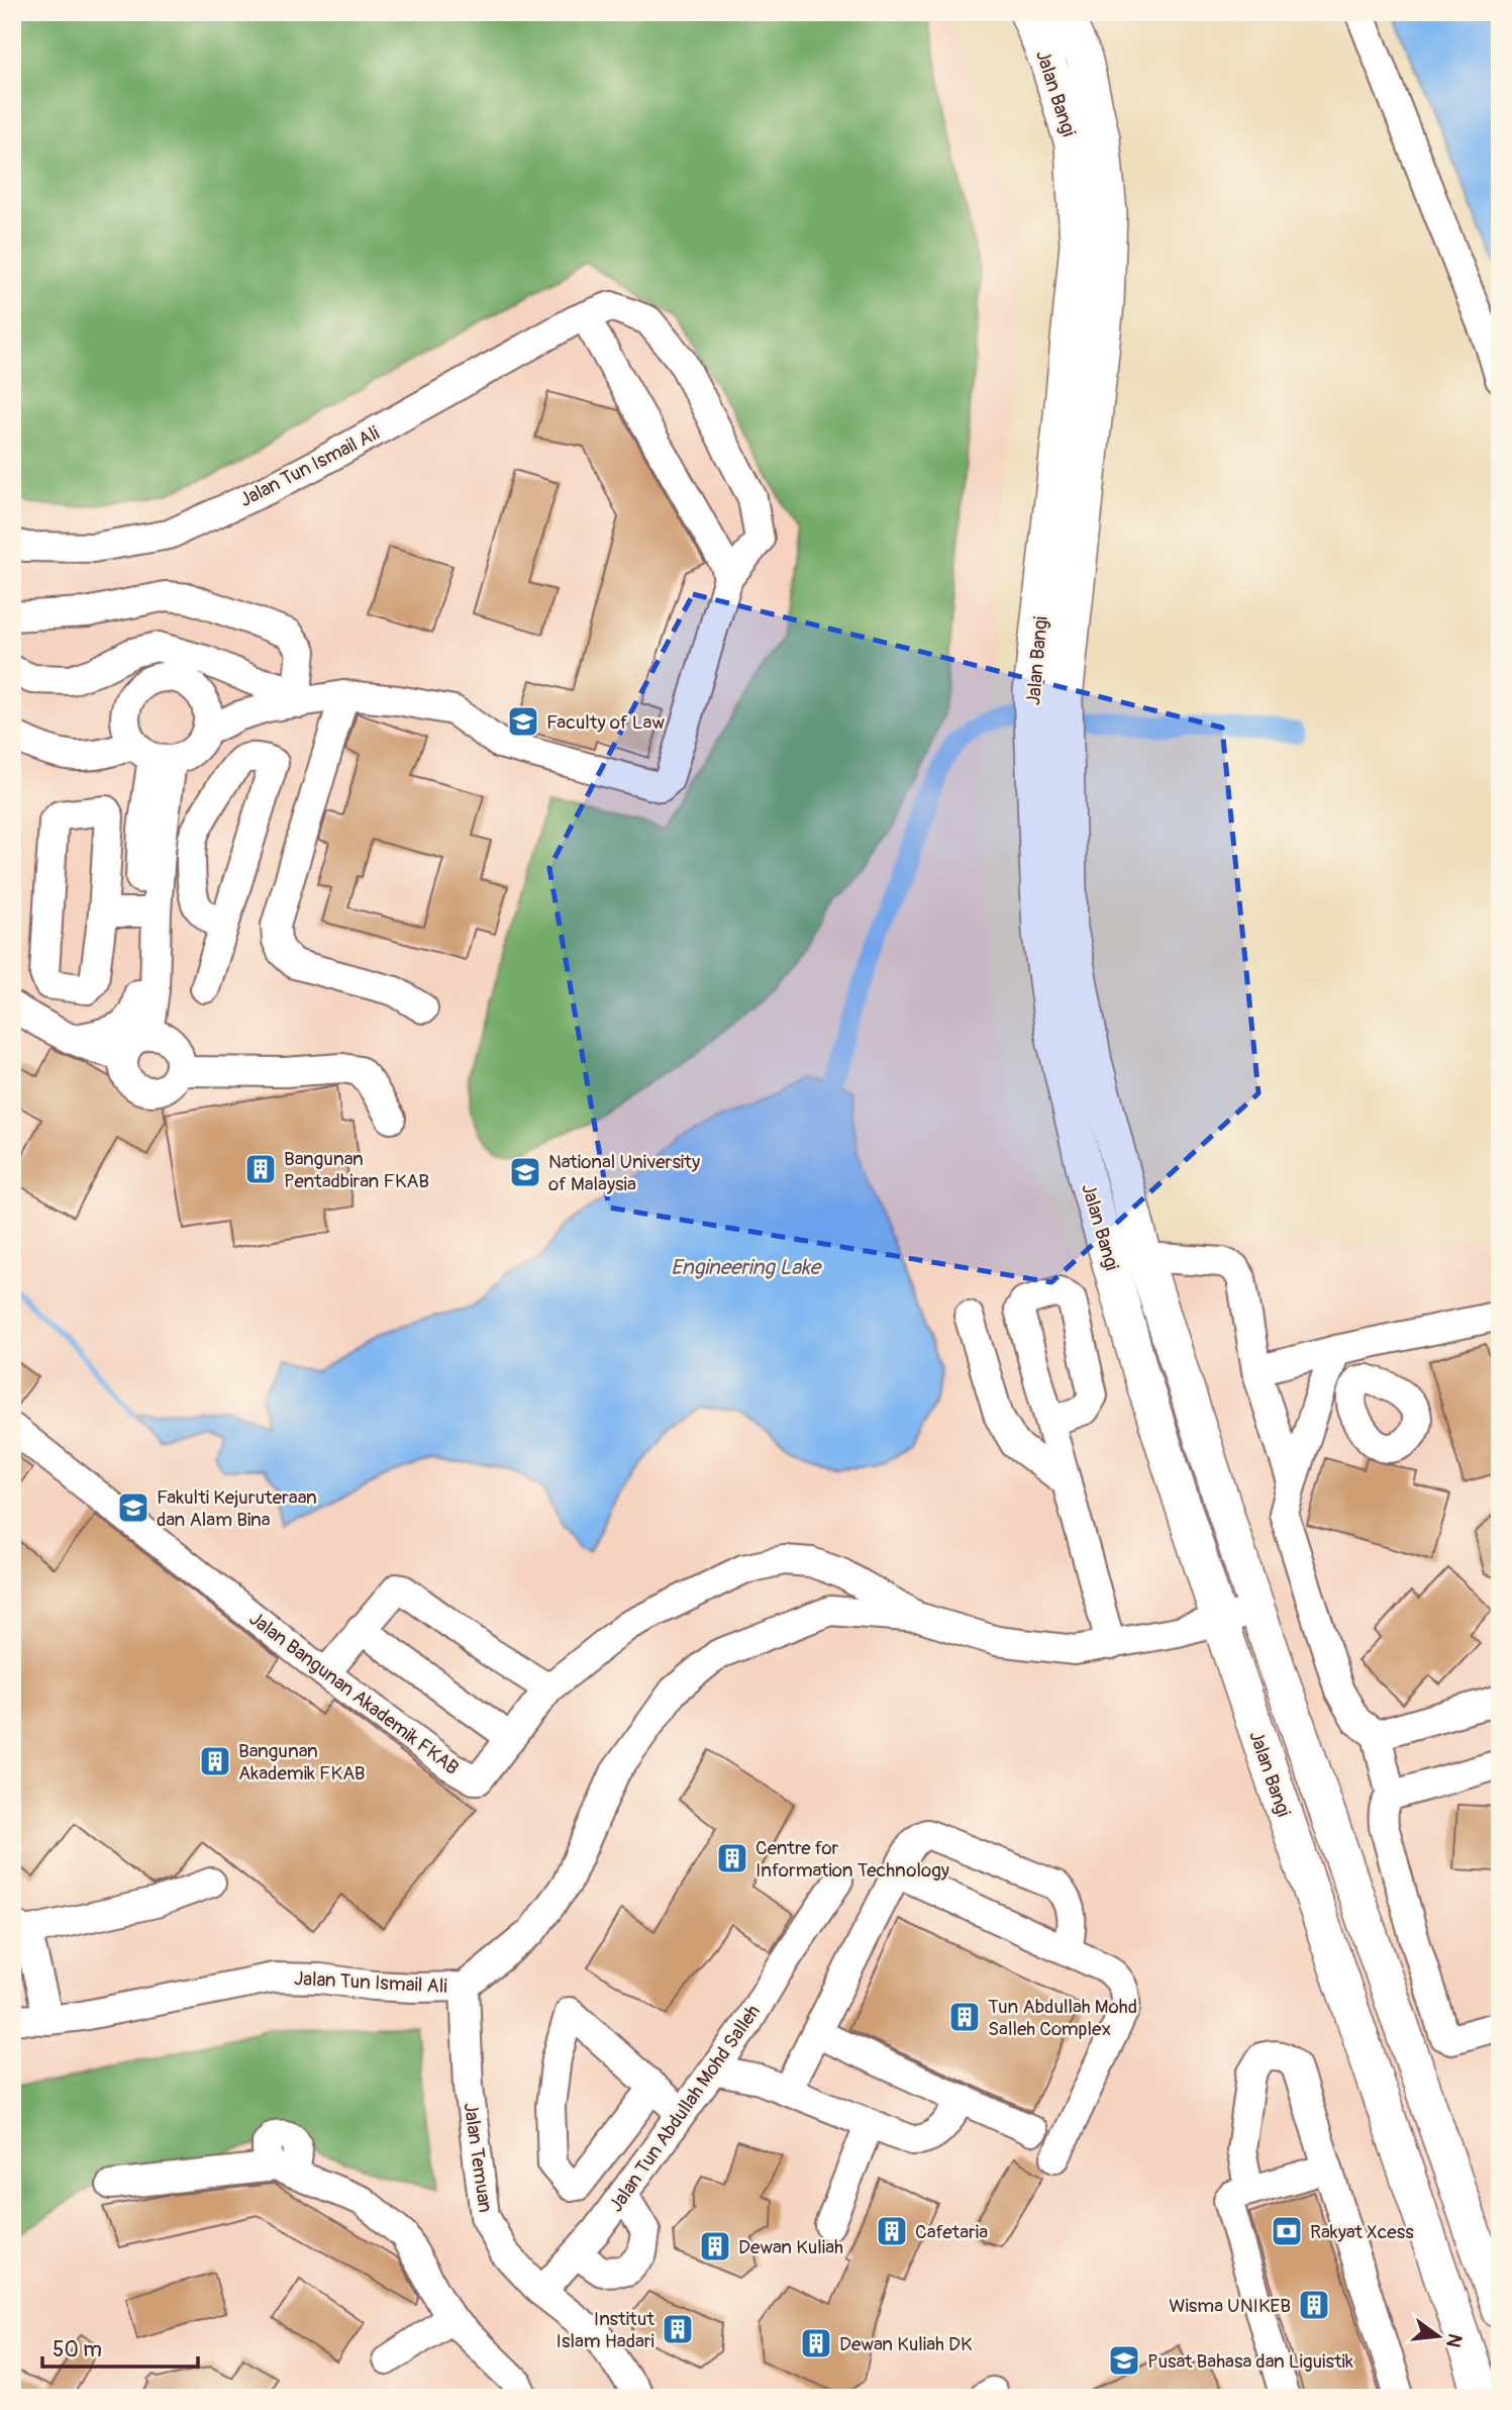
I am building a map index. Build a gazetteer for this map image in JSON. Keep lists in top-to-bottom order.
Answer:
{
  "streets": {
    "main road": ["Jalan Bangi"],
    "street": [
      "Jalan Tun Ismail Ali",
      "Jalan Bangunan Akademik FKAB",
      "Jalan Tun Abdullah Mohd Salleh",
      "Jalan Temuan"
    ]
  },
  "crossings": [
    ["Jalan Bangi", "Jalan Tun Ismail Ali"],
    ["Jalan Tun Ismail Ali", "Jalan Bangunan Akademik FKAB"],
    ["Jalan Tun Ismail Ali", "Jalan Temuan"],
    ["Jalan Tun Abdullah Mohd Salleh", "Jalan Temuan"]
  ],
  "water": ["Engineering Lake"],
  "places": {
    "school or university": [
      "Faculty of Law",
      "National University of Malaysia",
      "Fakulti Kejuruteraan dan Alam Bina",
      "Pusat Bahasa dan Liguistik"
    ],
    "building": [
      "Bangunan Pentadbiran FKAB",
      "Bangunan Akademik FKAB",
      "Centre for Information Technology",
      "Tun Abdullah Mohd Salleh Complex",
      "Cafetaria",
      "Dewan Kuliah",
      "Wisma UNIKEB",
      "Institut Islam Hadari",
      "Dewan Kuliah DK"
    ],
    "bank": ["Rakyat Xcess"]
  },
  "scale_bar": "50 m",
  "north": "right"
}
